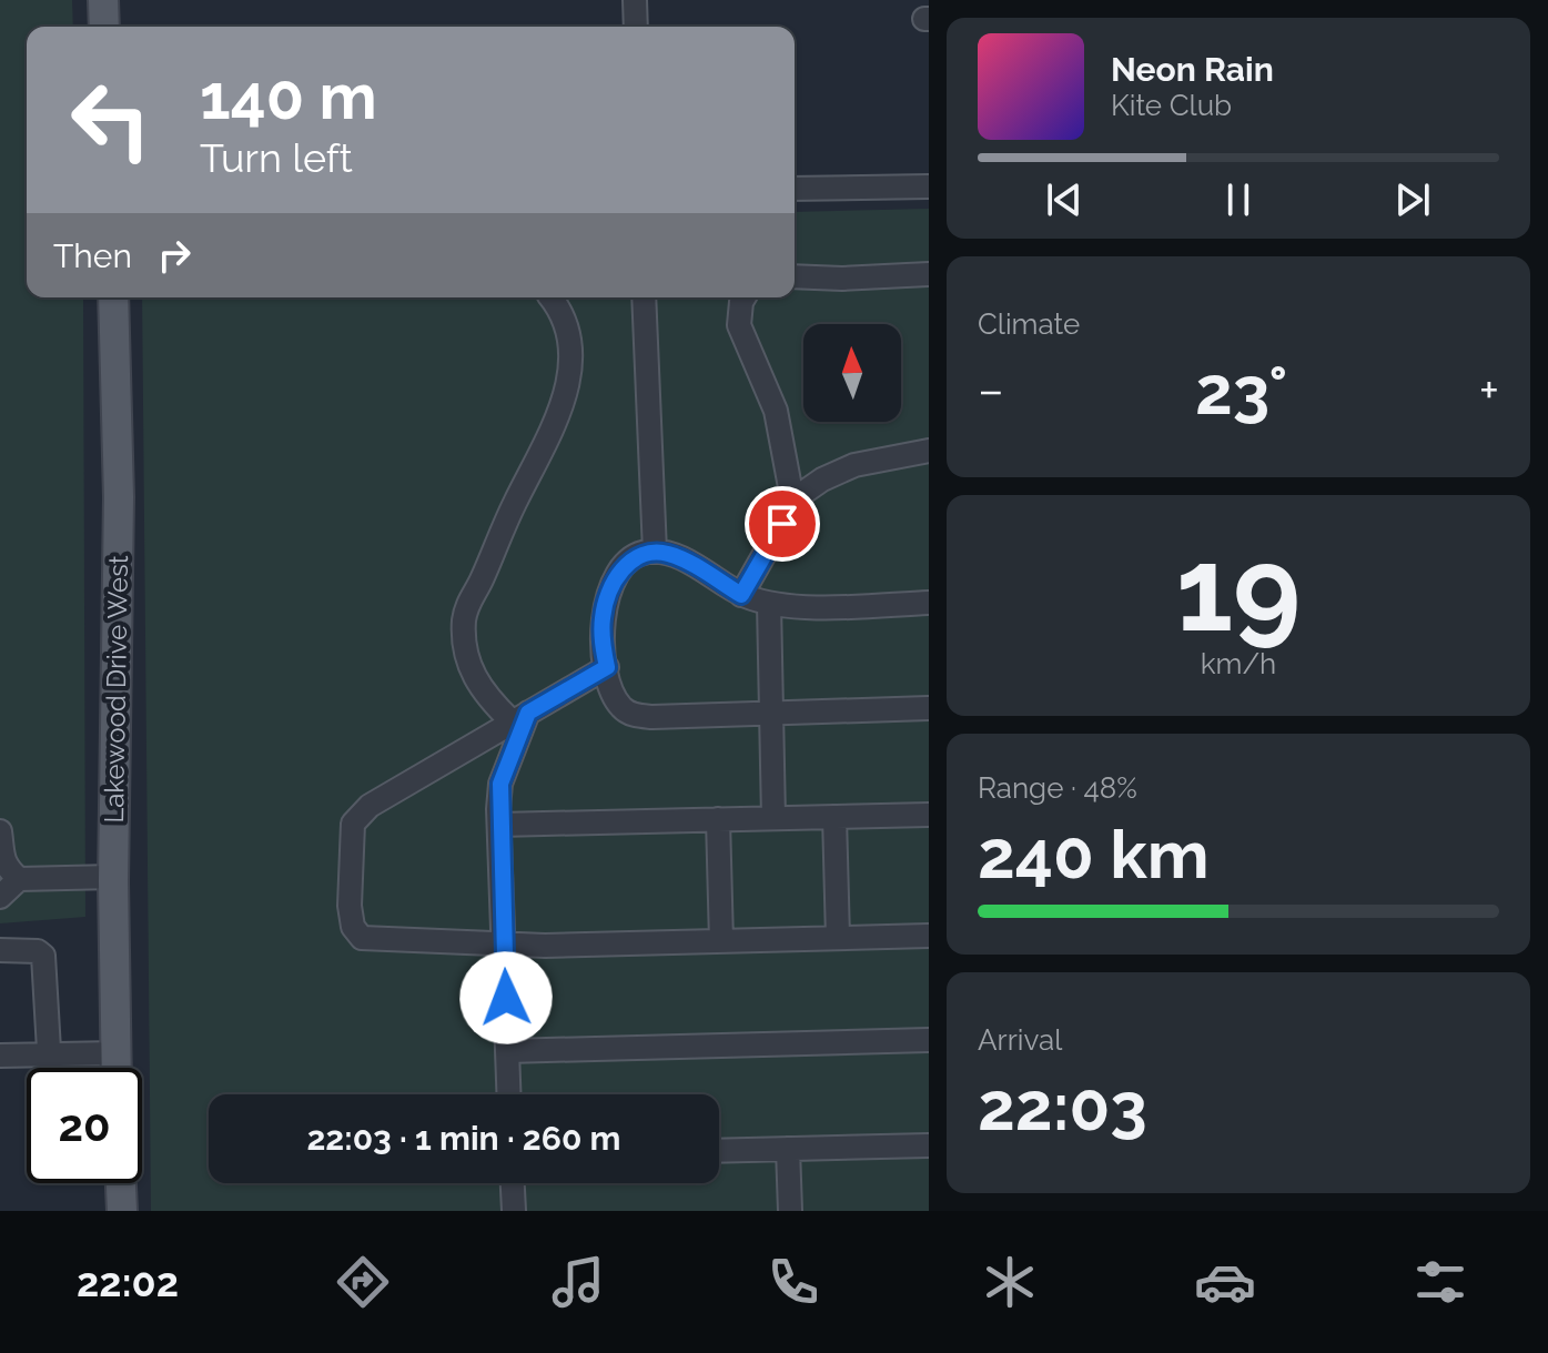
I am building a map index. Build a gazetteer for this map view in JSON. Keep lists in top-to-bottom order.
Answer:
{
  "streets": {
    "main road": ["Lakewood Drive West"]
  },
  "north": "top",
  "page": {
    "turn": ["140 m", "Turn left"],
    "song": ["Neon Rain", "Kite Club"],
    "then": "Then",
    "tile": [
      "Climate",
      ["19", "km/h"],
      ["Range · 48%", "240 km"],
      ["Arrival", "22:03"]
    ],
    "heat": ["−", "23°", "+"],
    "limit": "20",
    "trip": "22:03 · 1 min · 260 m",
    "tabs": "22:02"
  }
}
